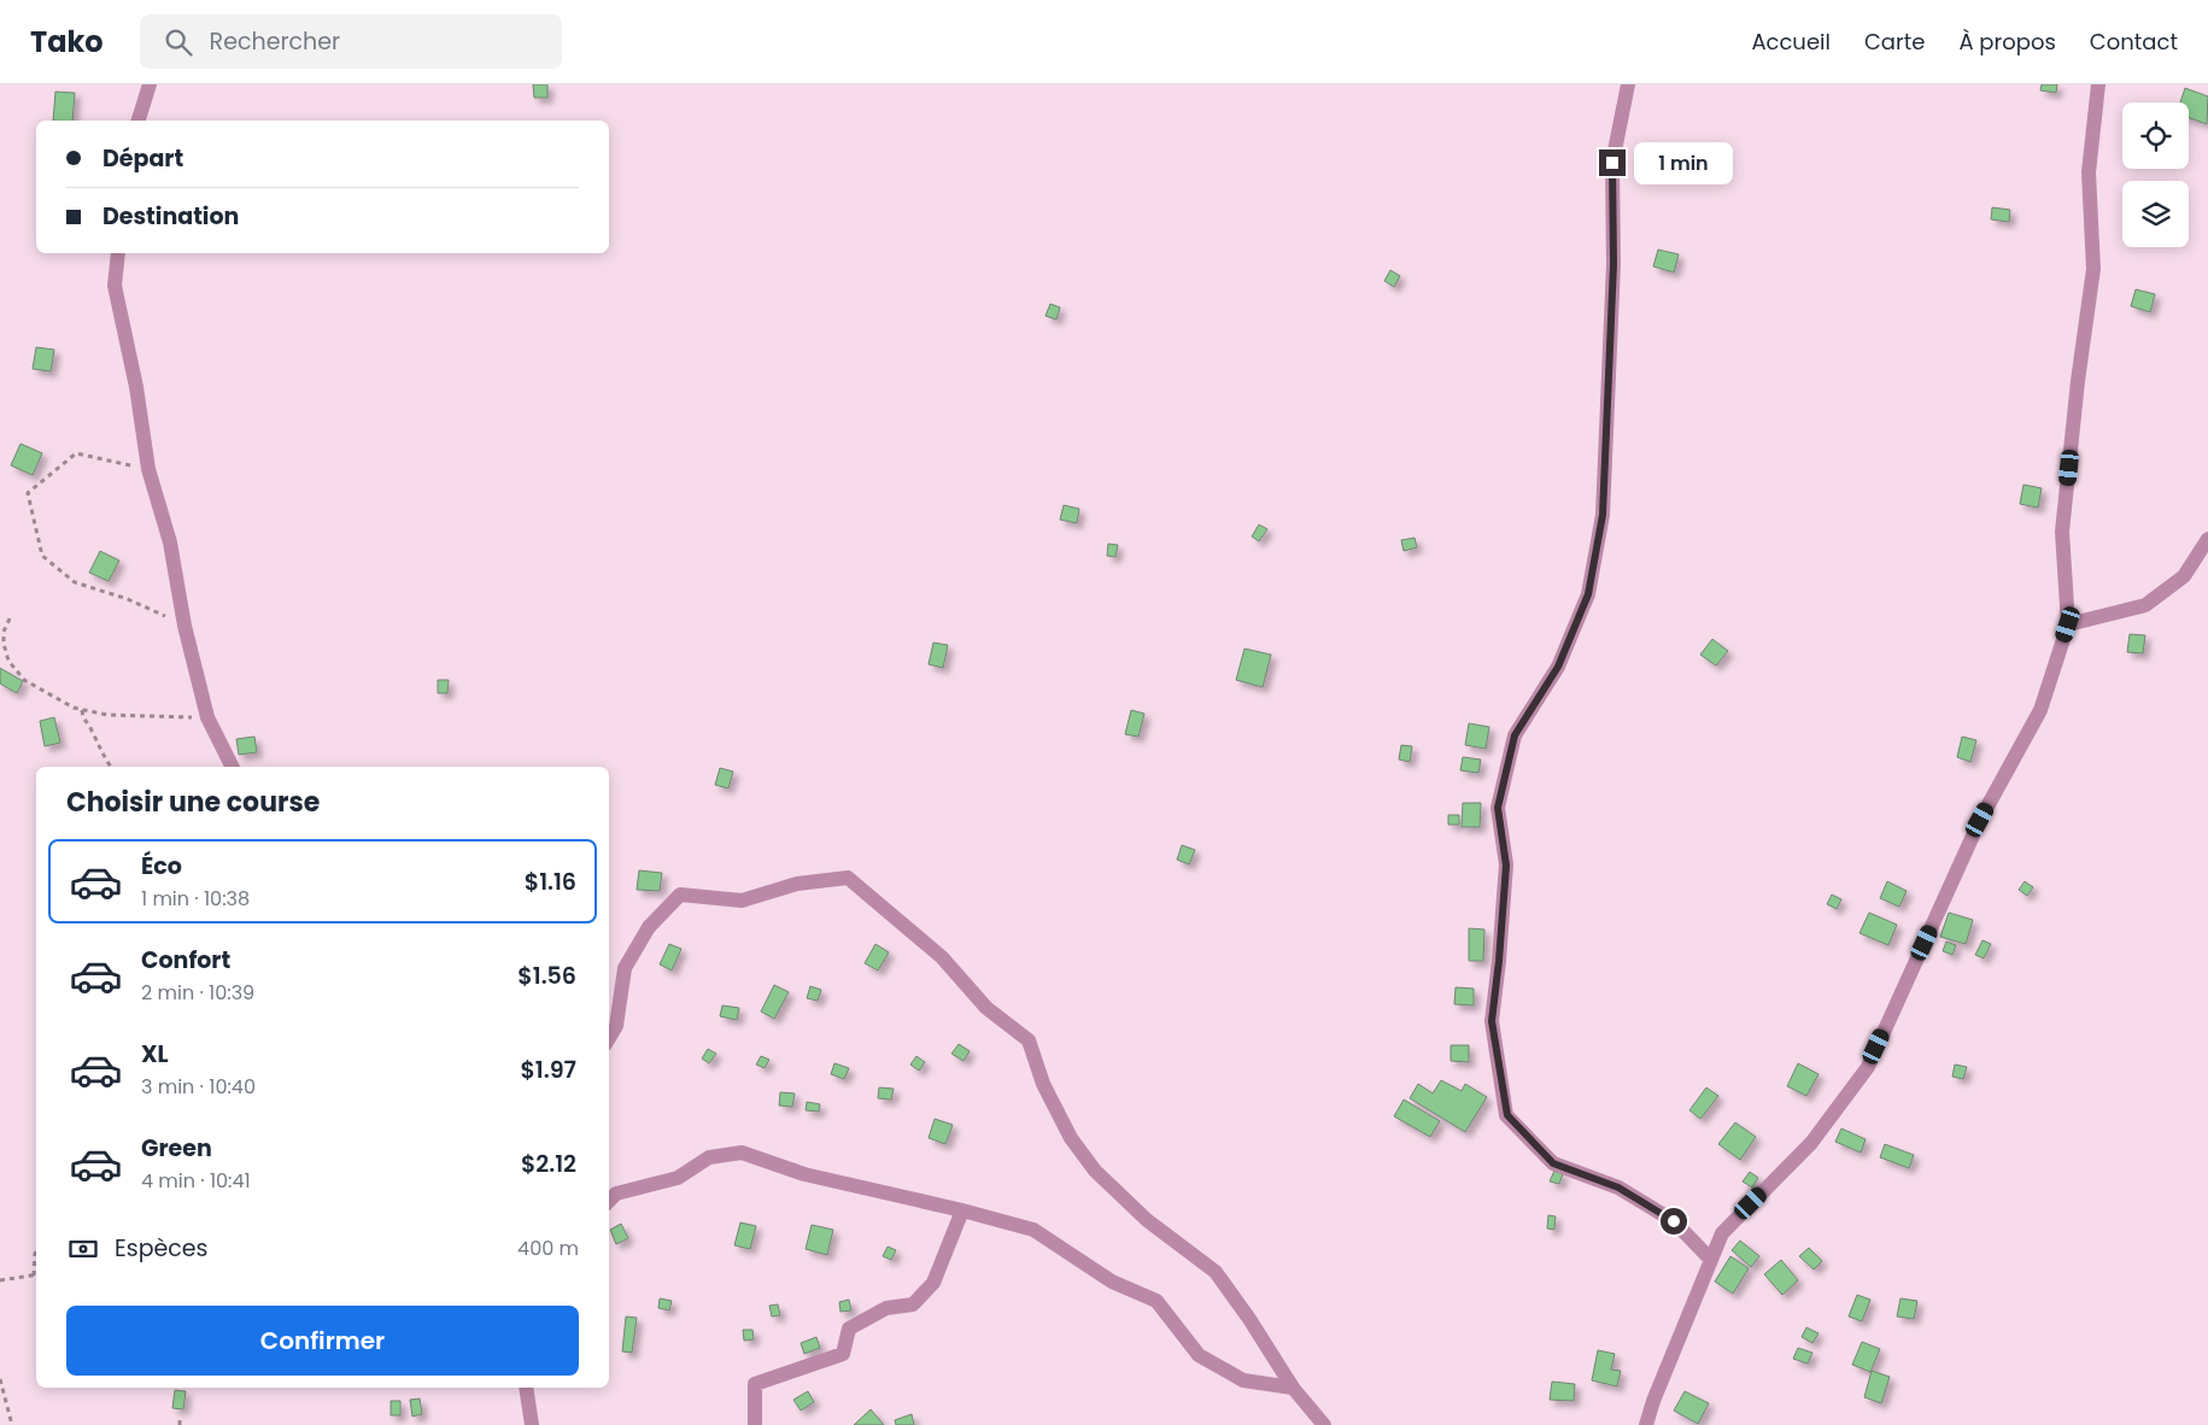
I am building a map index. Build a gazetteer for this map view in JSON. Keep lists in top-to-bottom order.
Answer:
{
  "page": {
    "header": "Tako",
    "search": "Rechercher",
    "nav": [
      "Accueil",
      "Carte",
      "À propos",
      "Contact"
    ],
    "banner": ["Départ", "Destination"],
    "bubble": "1 min",
    "heading": "Choisir une course",
    "list": [
      {
        "name": "Éco",
        "note": "1 min · 10:38",
        "value": "$1.16"
      },
      {
        "name": "Confort",
        "note": "2 min · 10:39",
        "value": "$1.56"
      },
      {
        "name": "XL",
        "note": "3 min · 10:40",
        "value": "$1.97"
      },
      {
        "name": "Green",
        "note": "4 min · 10:41",
        "value": "$2.12"
      }
    ],
    "pay": ["Espèces", "400 m"],
    "buttons": "Confirmer"
  }
}
